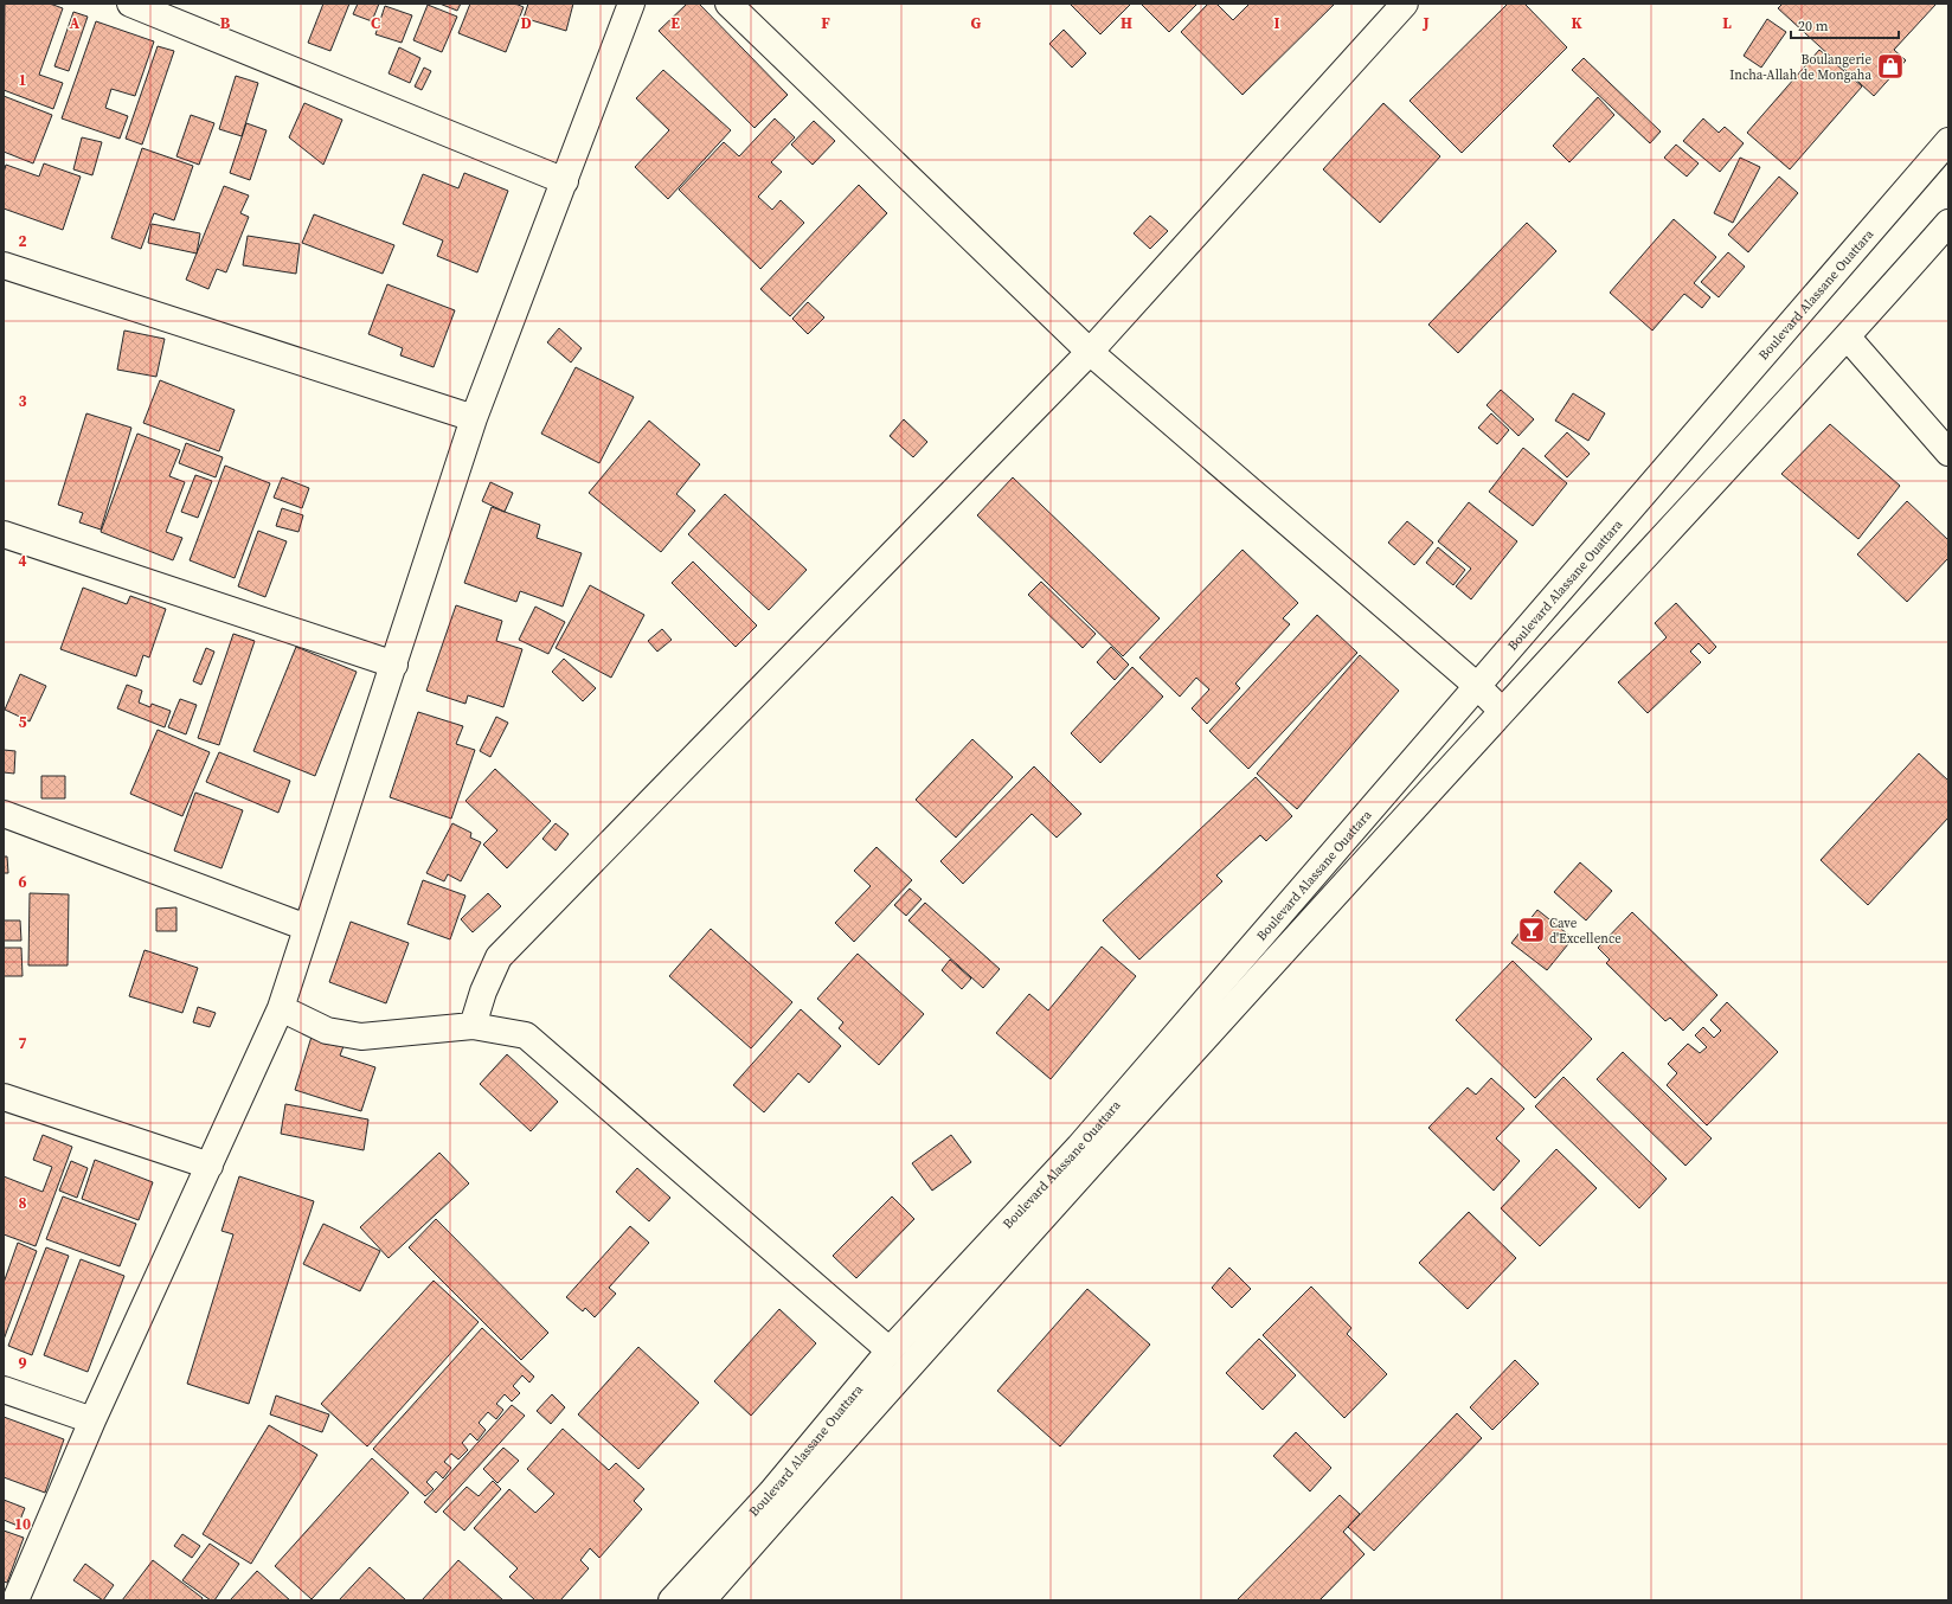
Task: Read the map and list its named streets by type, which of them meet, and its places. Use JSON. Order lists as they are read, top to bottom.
{
  "streets": {
    "street": ["Boulevard Alassane Ouattara"]
  },
  "places": {
    "shop": ["Boulangerie Incha-Allah de Mongaha"],
    "bar": ["Cave d'Excellence"]
  },
  "scale_bar": "20 m",
  "grid": {
    "columns": [
      "A",
      "B",
      "C",
      "D",
      "E",
      "F",
      "G",
      "H",
      "I",
      "J",
      "K",
      "L"
    ],
    "rows": [
      "1",
      "2",
      "3",
      "4",
      "5",
      "6",
      "7",
      "8",
      "9",
      "10"
    ]
  }
}
